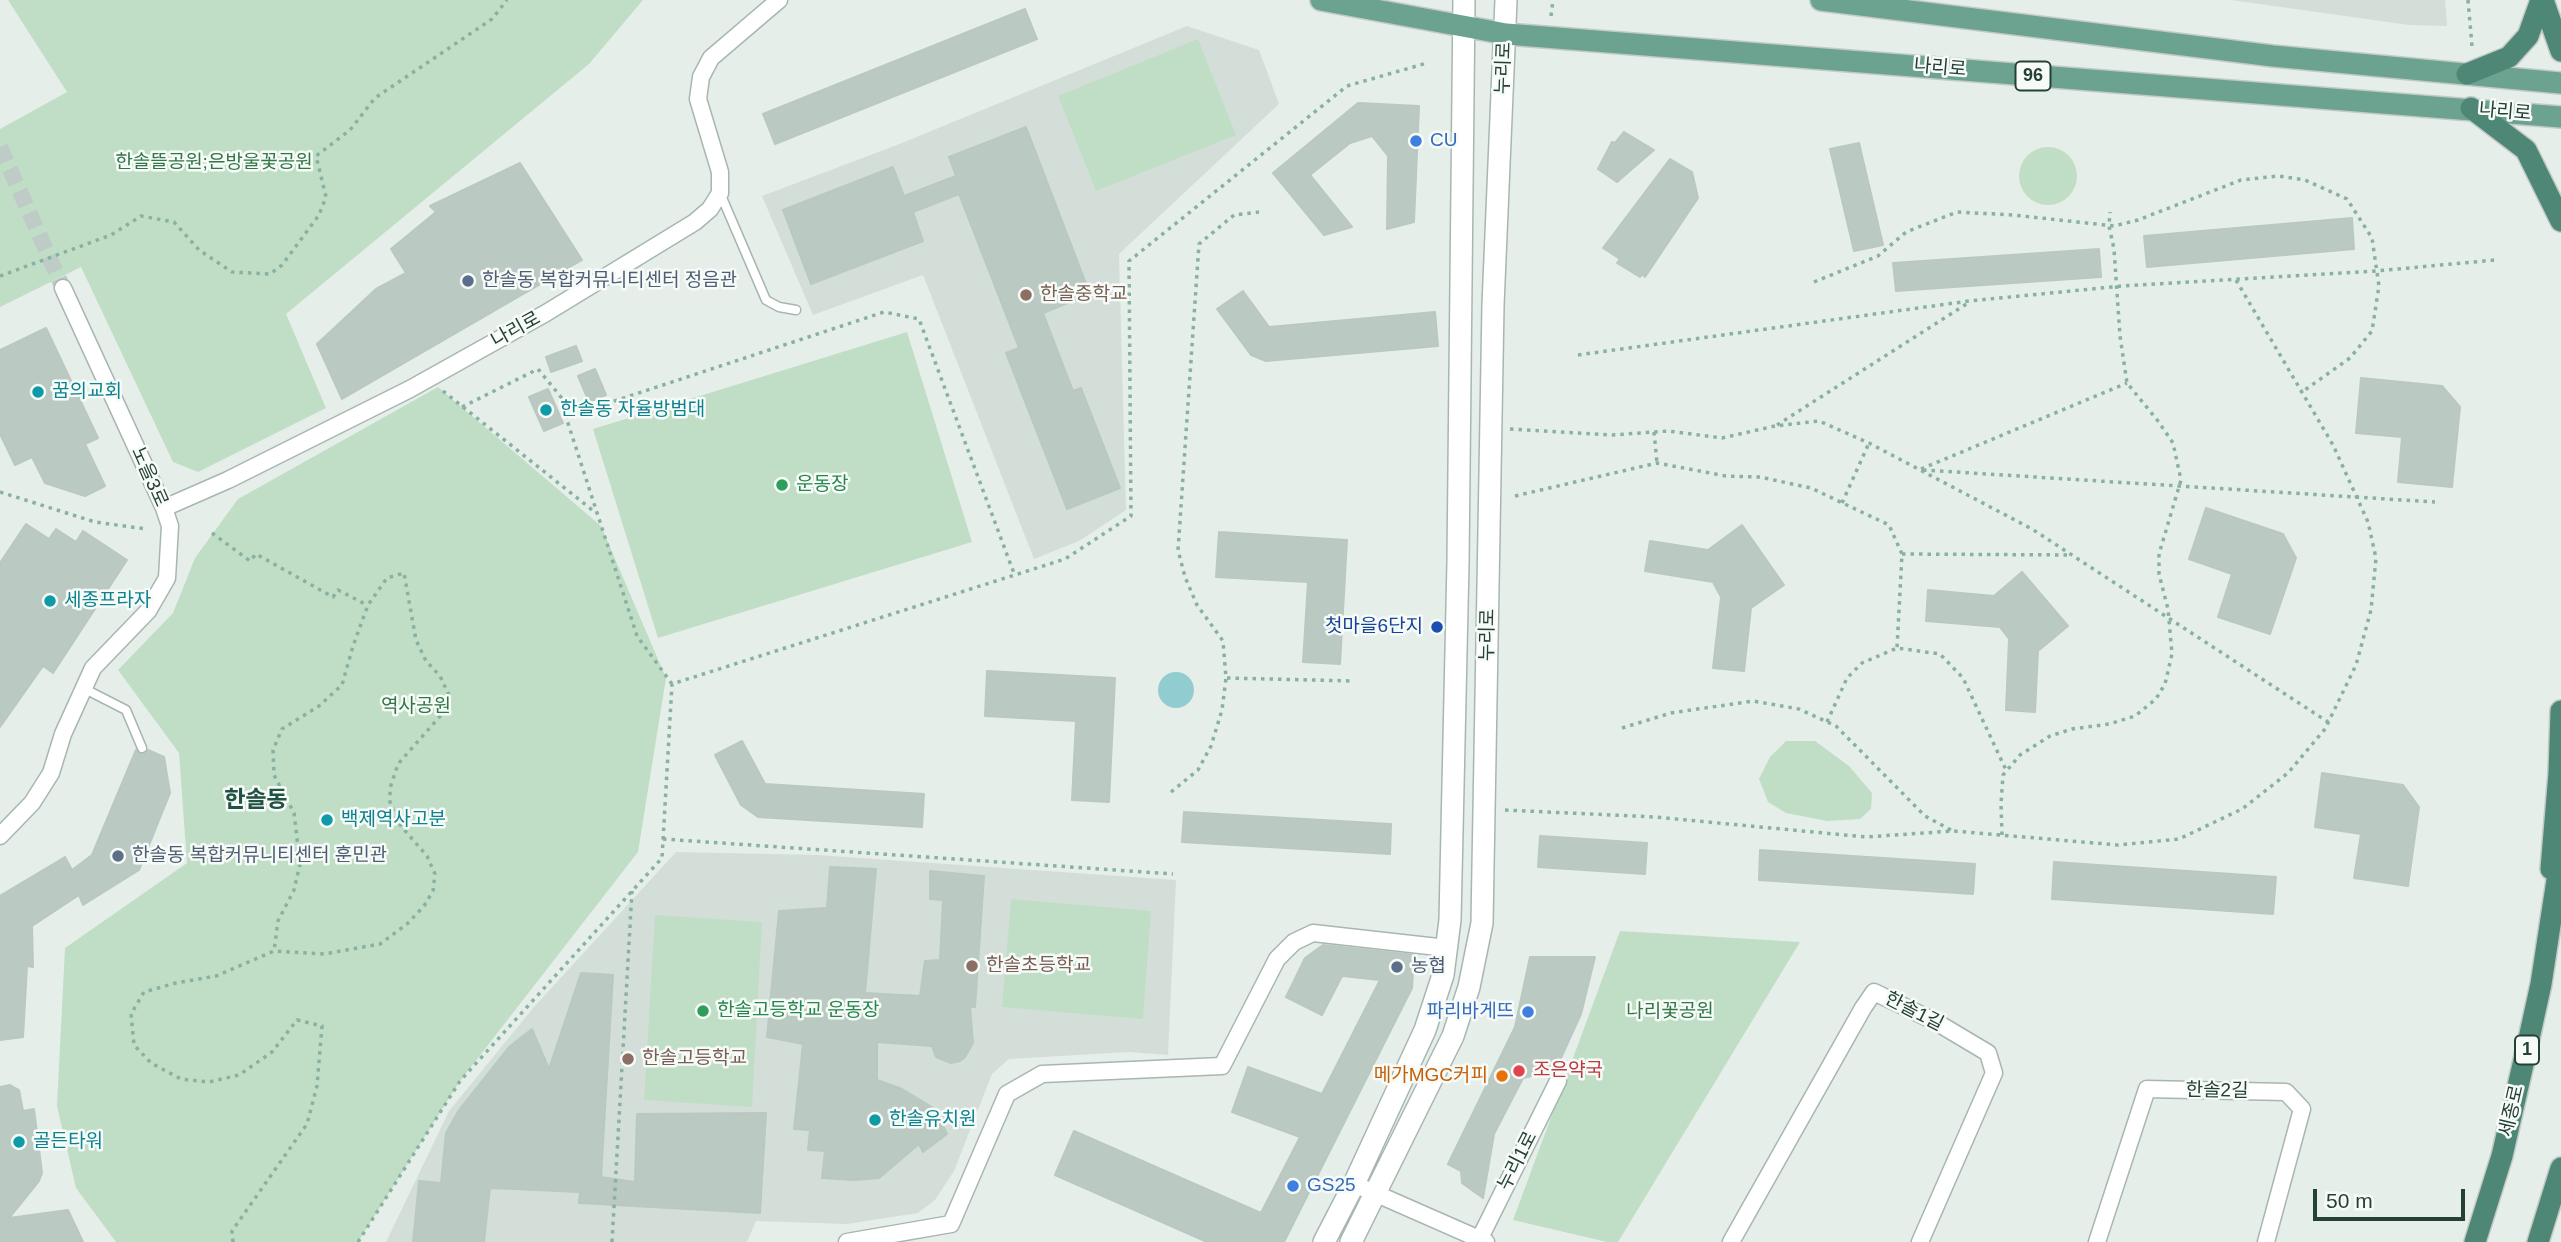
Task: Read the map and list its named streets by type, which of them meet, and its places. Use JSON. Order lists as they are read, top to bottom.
{
  "streets": {
    "highway": ["1", "세종로"],
    "main road": ["나리로", "96"],
    "street": [
      "누리로",
      "노을3로",
      "한솔1길",
      "한솔2길",
      "누리1로"
    ]
  },
  "crossings": [
    ["누리로", "나리로"],
    ["누리로", "누리1로"],
    ["나리로", "노을3로"]
  ],
  "districts": ["한솔동"],
  "parks": ["한솔뜰공원;은방울꽃공원", "역사공원", "나리꽃공원"],
  "places": [
    "CU",
    "한솔동 복합커뮤니티센터 정음관",
    "한솔중학교",
    "꿈의교회",
    "한솔동 자율방범대",
    "운동장",
    "세종프라자",
    "첫마을6단지",
    "백제역사고분",
    "한솔동 복합커뮤니티센터 훈민관",
    "한솔초등학교",
    "농협",
    "한솔고등학교 운동장",
    "파리바게뜨",
    "한솔고등학교",
    "조은약국",
    "메가MGC커피",
    "한솔유치원",
    "골든타워",
    "GS25"
  ],
  "scale_bar": "50 m"
}
